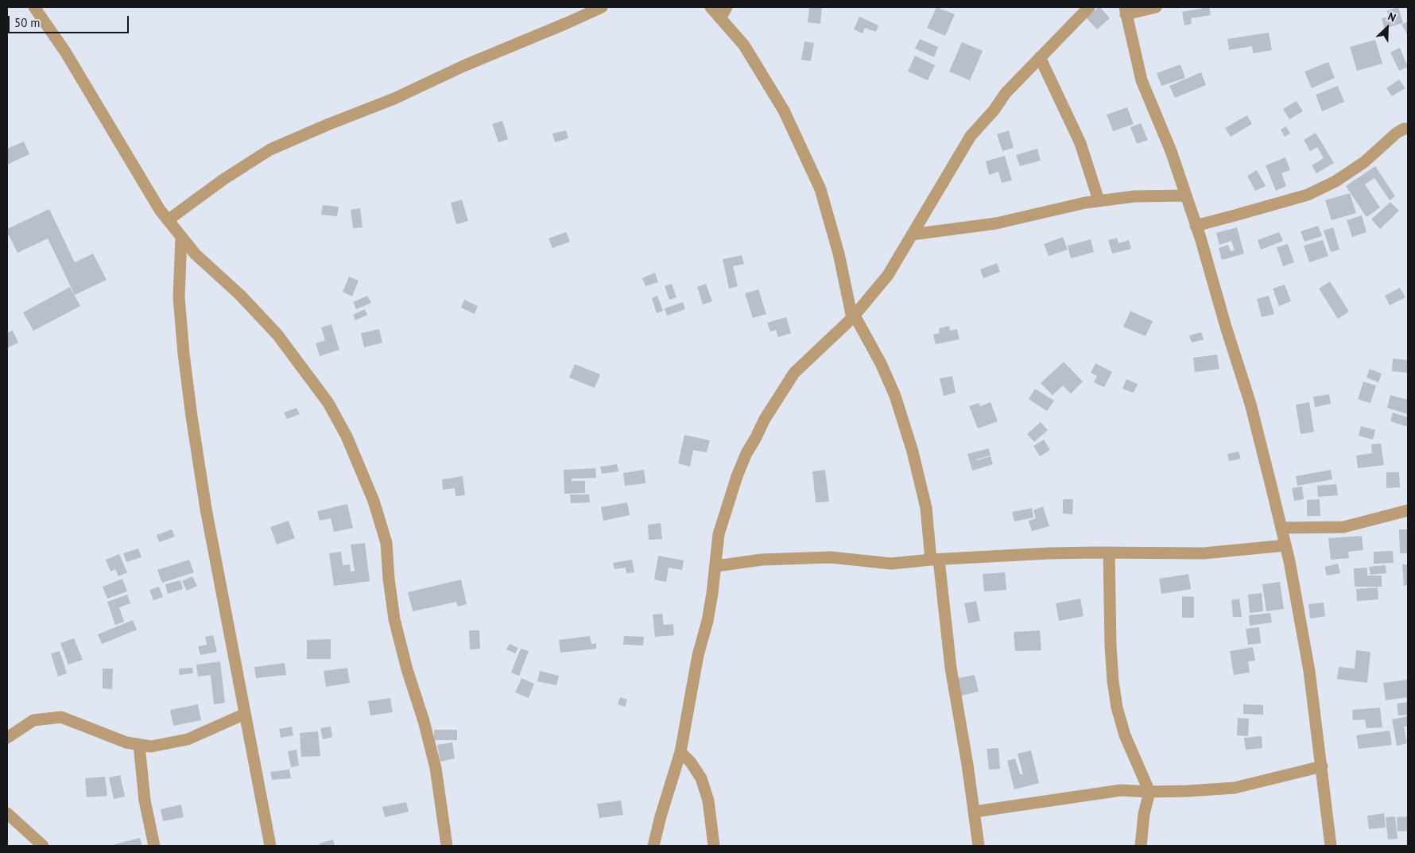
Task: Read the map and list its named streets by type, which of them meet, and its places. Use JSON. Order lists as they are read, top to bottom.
{
  "scale_bar": "50 m",
  "north": "top right"
}
